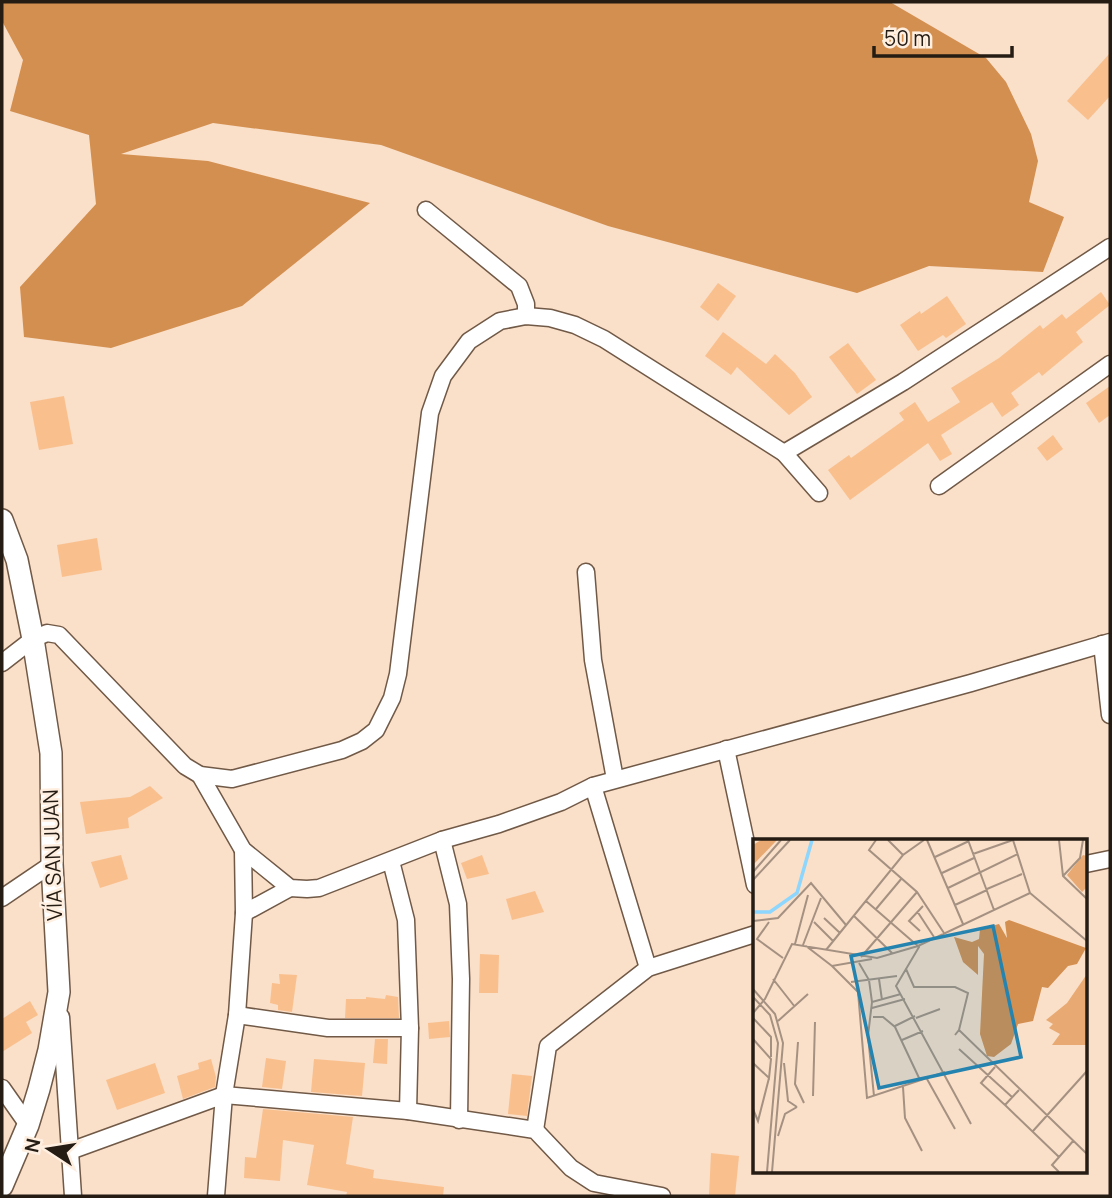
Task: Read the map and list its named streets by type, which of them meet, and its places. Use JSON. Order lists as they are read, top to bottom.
{
  "streets": {
    "street": ["VÍA SAN JUAN"]
  },
  "scale_bar": "50 m",
  "north": "left"
}
